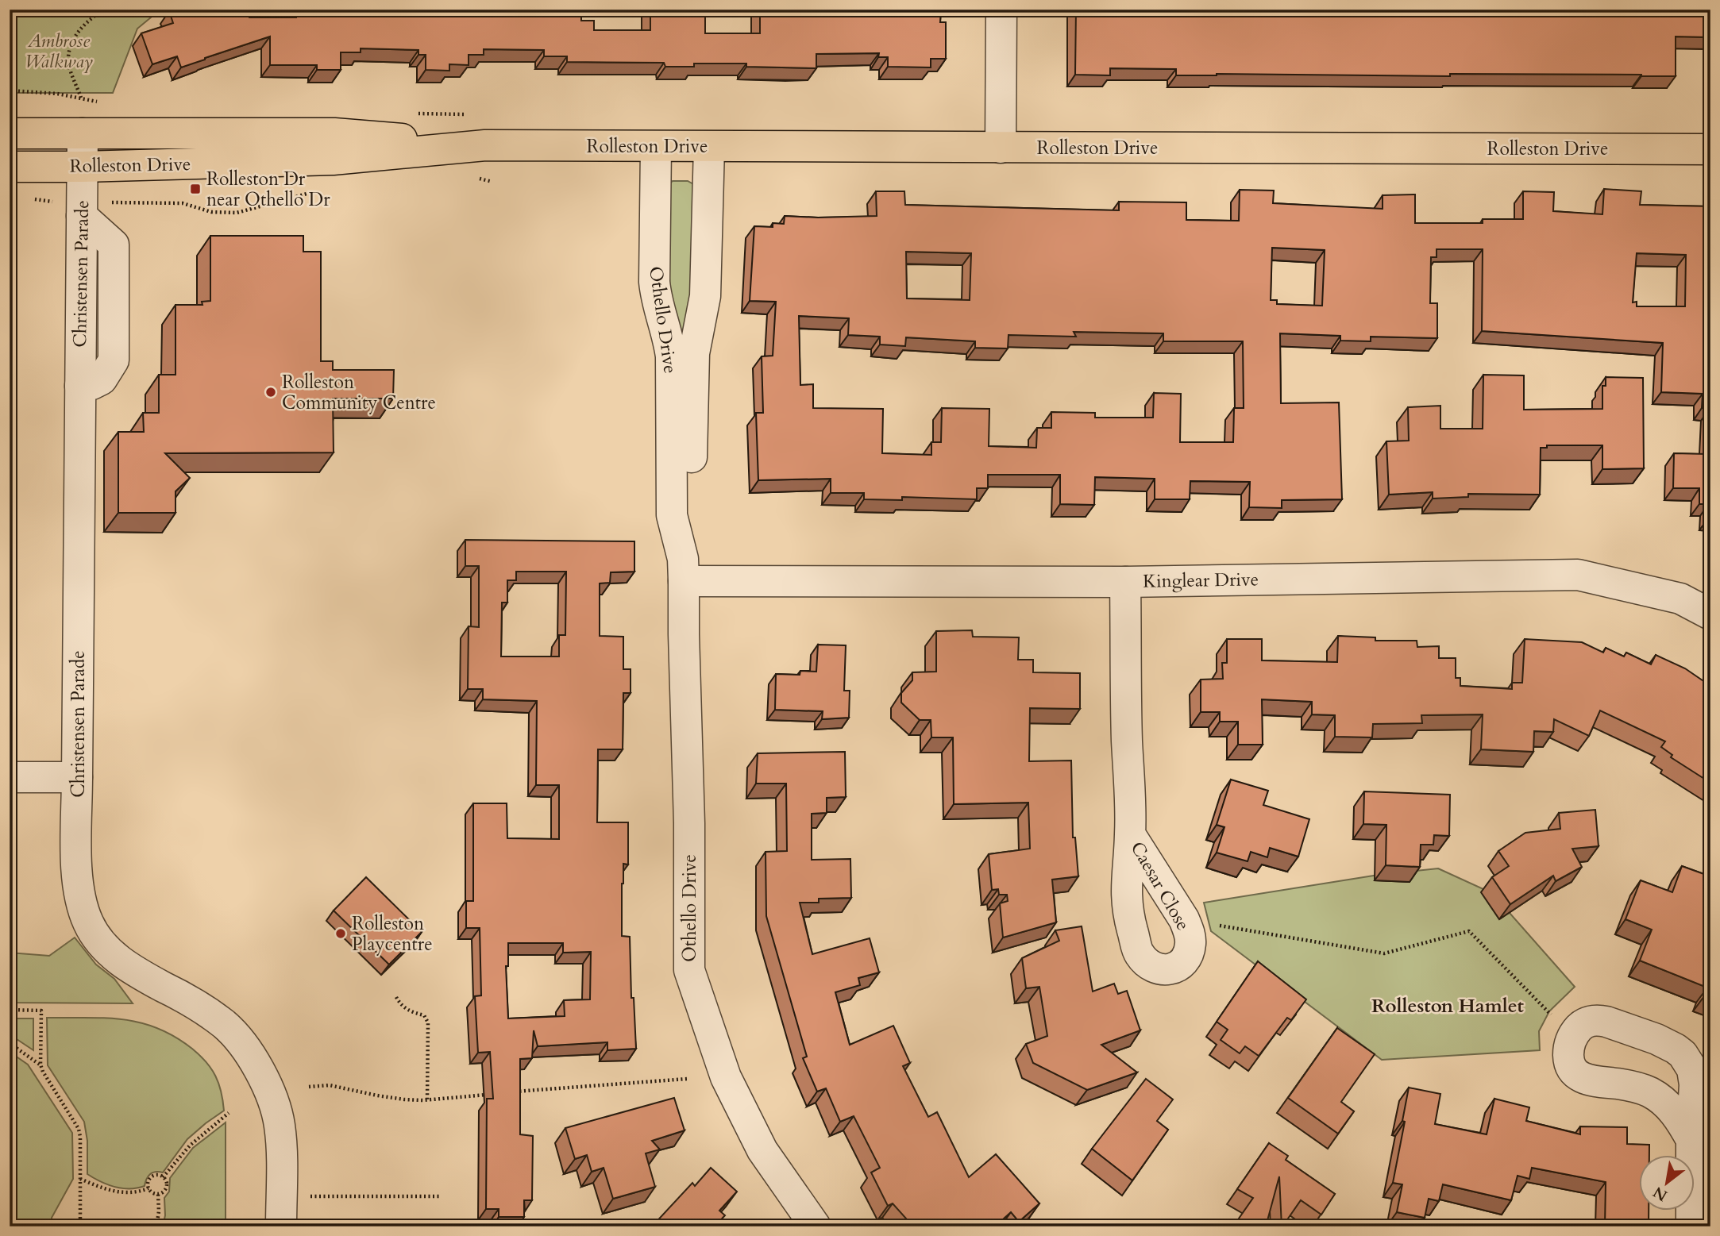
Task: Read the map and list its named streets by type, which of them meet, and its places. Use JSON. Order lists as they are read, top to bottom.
{
  "streets": {
    "main road": ["Rolleston Drive"],
    "street": [
      "Christensen Parade",
      "Othello Drive",
      "Kinglear Drive",
      "Caesar Close"
    ]
  },
  "crossings": [
    ["Rolleston Drive", "Christensen Parade"],
    ["Rolleston Drive", "Othello Drive"],
    ["Othello Drive", "Kinglear Drive"],
    ["Kinglear Drive", "Caesar Close"]
  ],
  "districts": ["Rolleston Hamlet"],
  "parks": ["Ambrose Walkway"],
  "places": {
    "transit": ["Rolleston Dr near Othello Dr"],
    "other": ["Rolleston Community Centre", "Rolleston Playcentre"]
  },
  "north": "bottom left"
}
